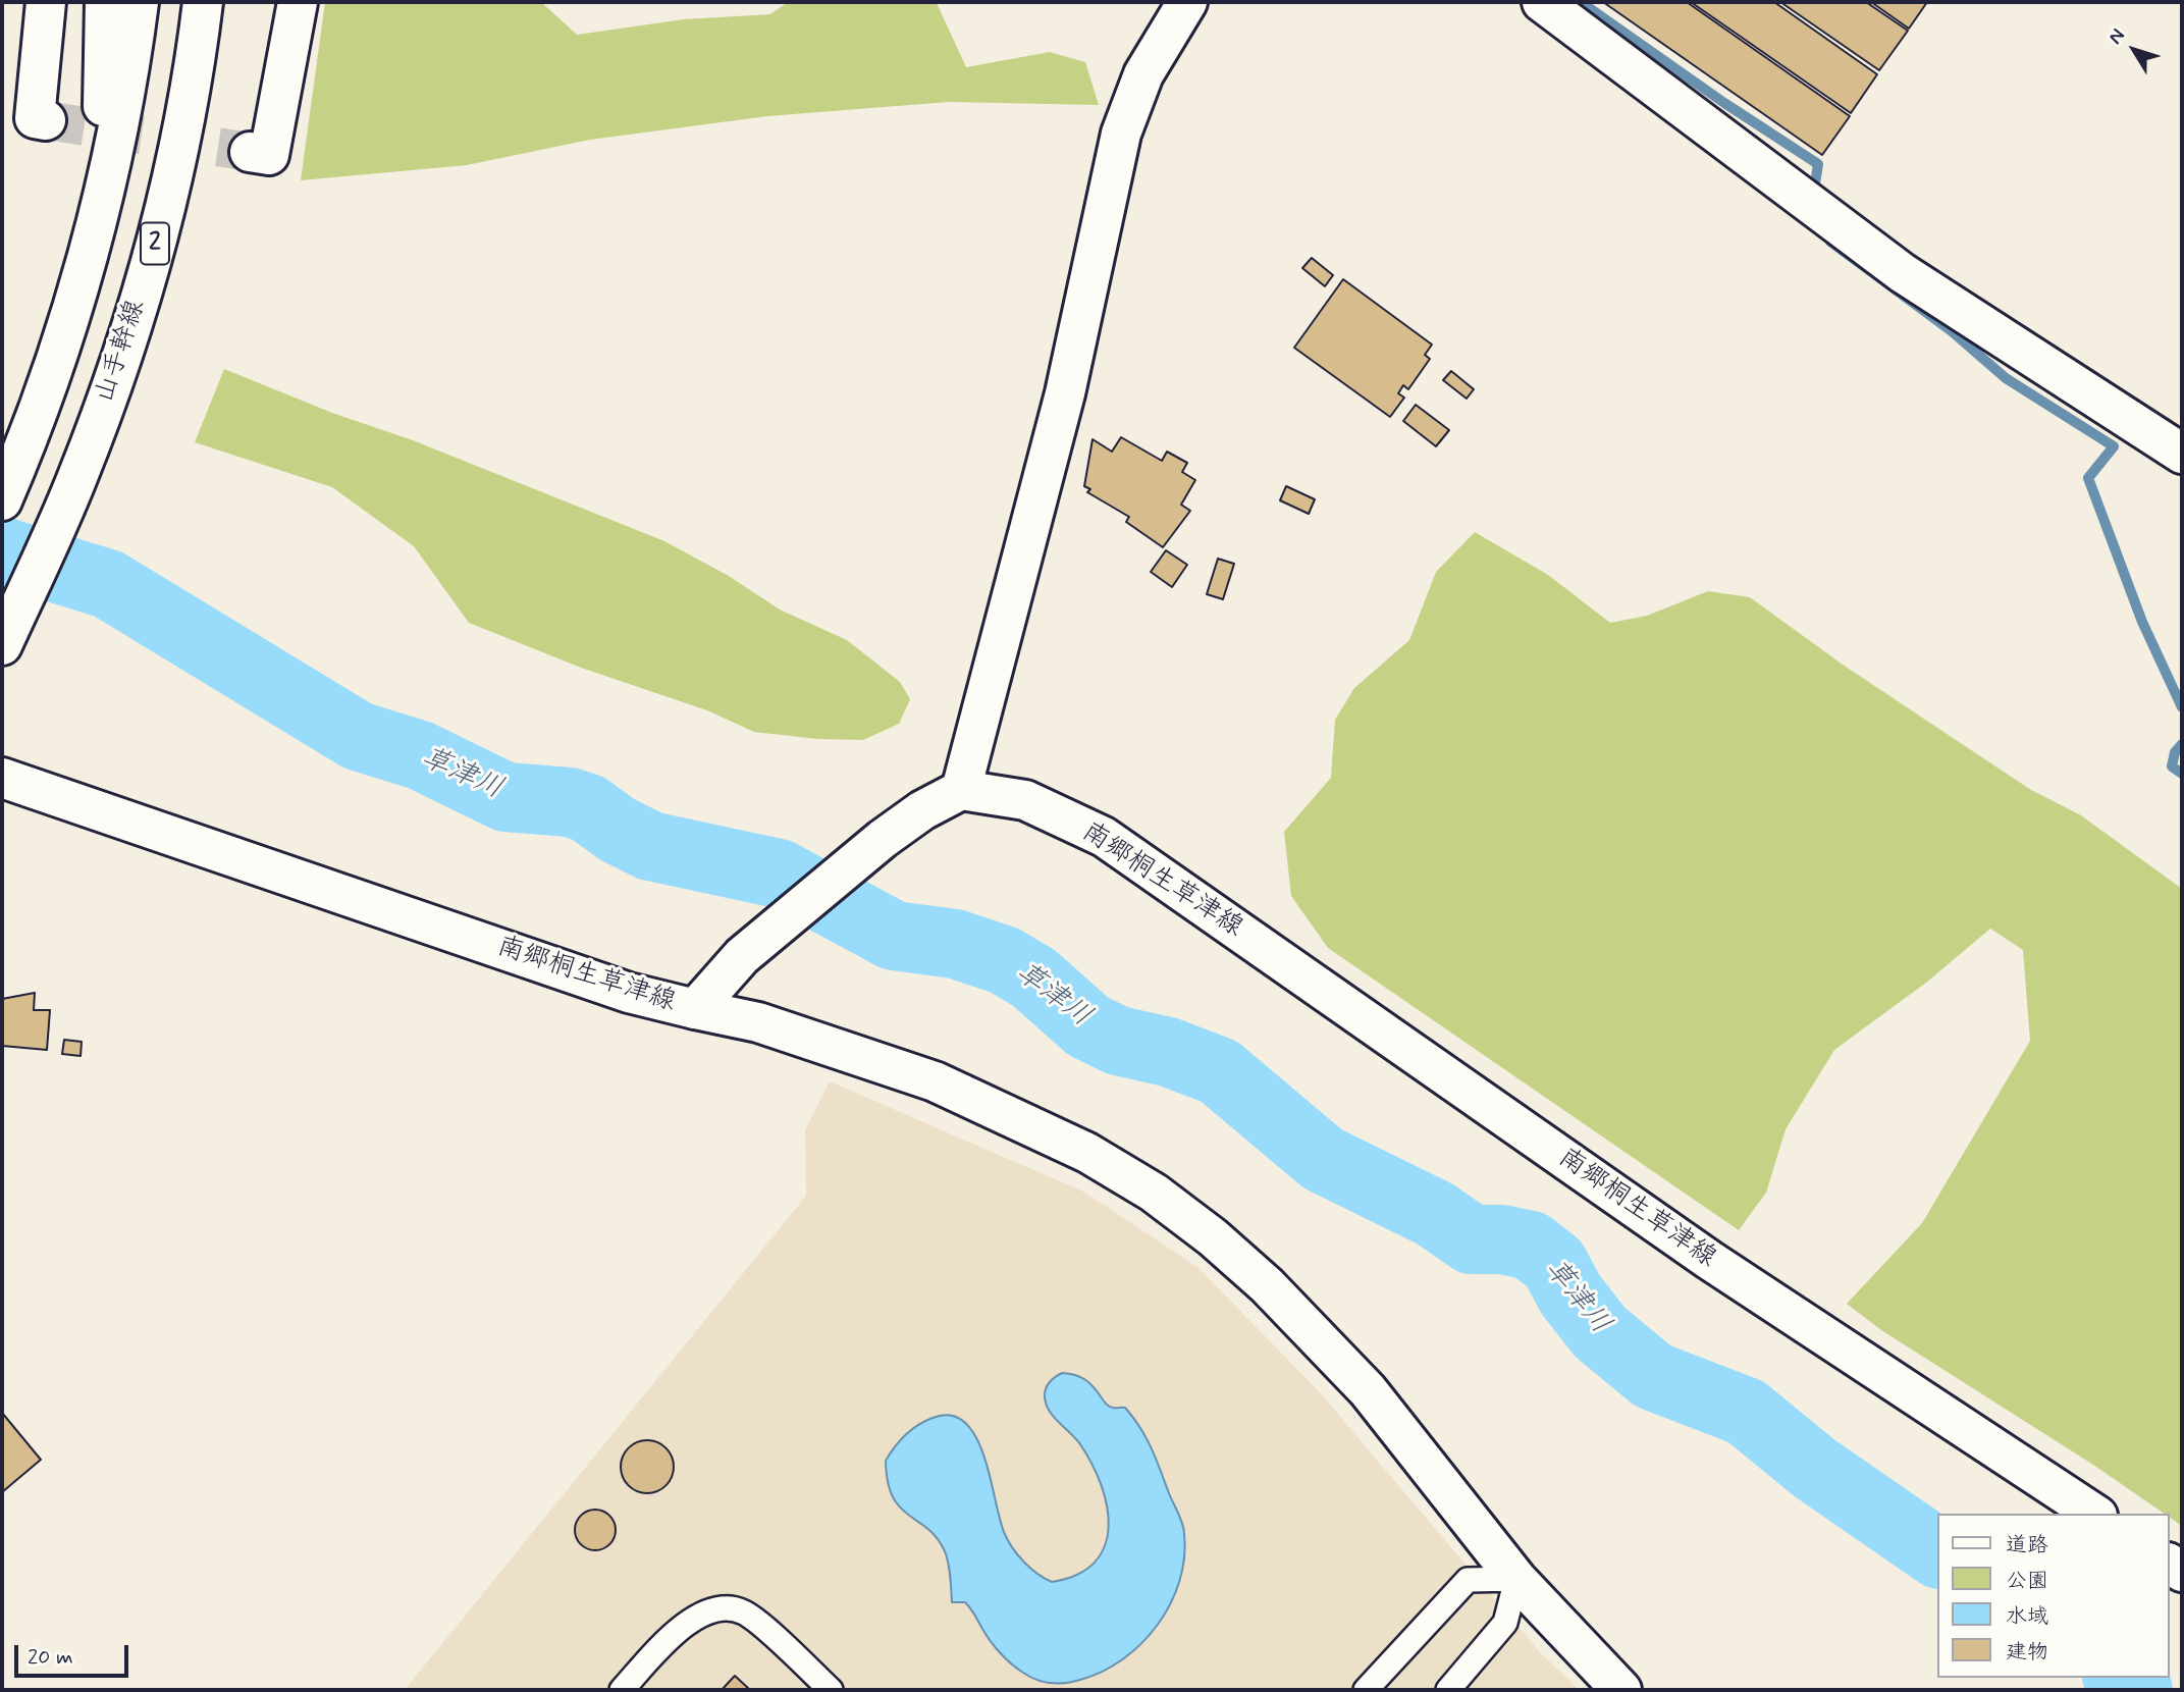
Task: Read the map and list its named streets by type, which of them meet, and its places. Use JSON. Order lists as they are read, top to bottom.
{
  "streets": {
    "main road": ["2", "山手幹線", "南郷桐生草津線"]
  },
  "water": ["草津川"],
  "legend": [
    "道路",
    "公園",
    "水域",
    "建物"
  ],
  "scale_bar": "20 m",
  "north": "top left"
}
